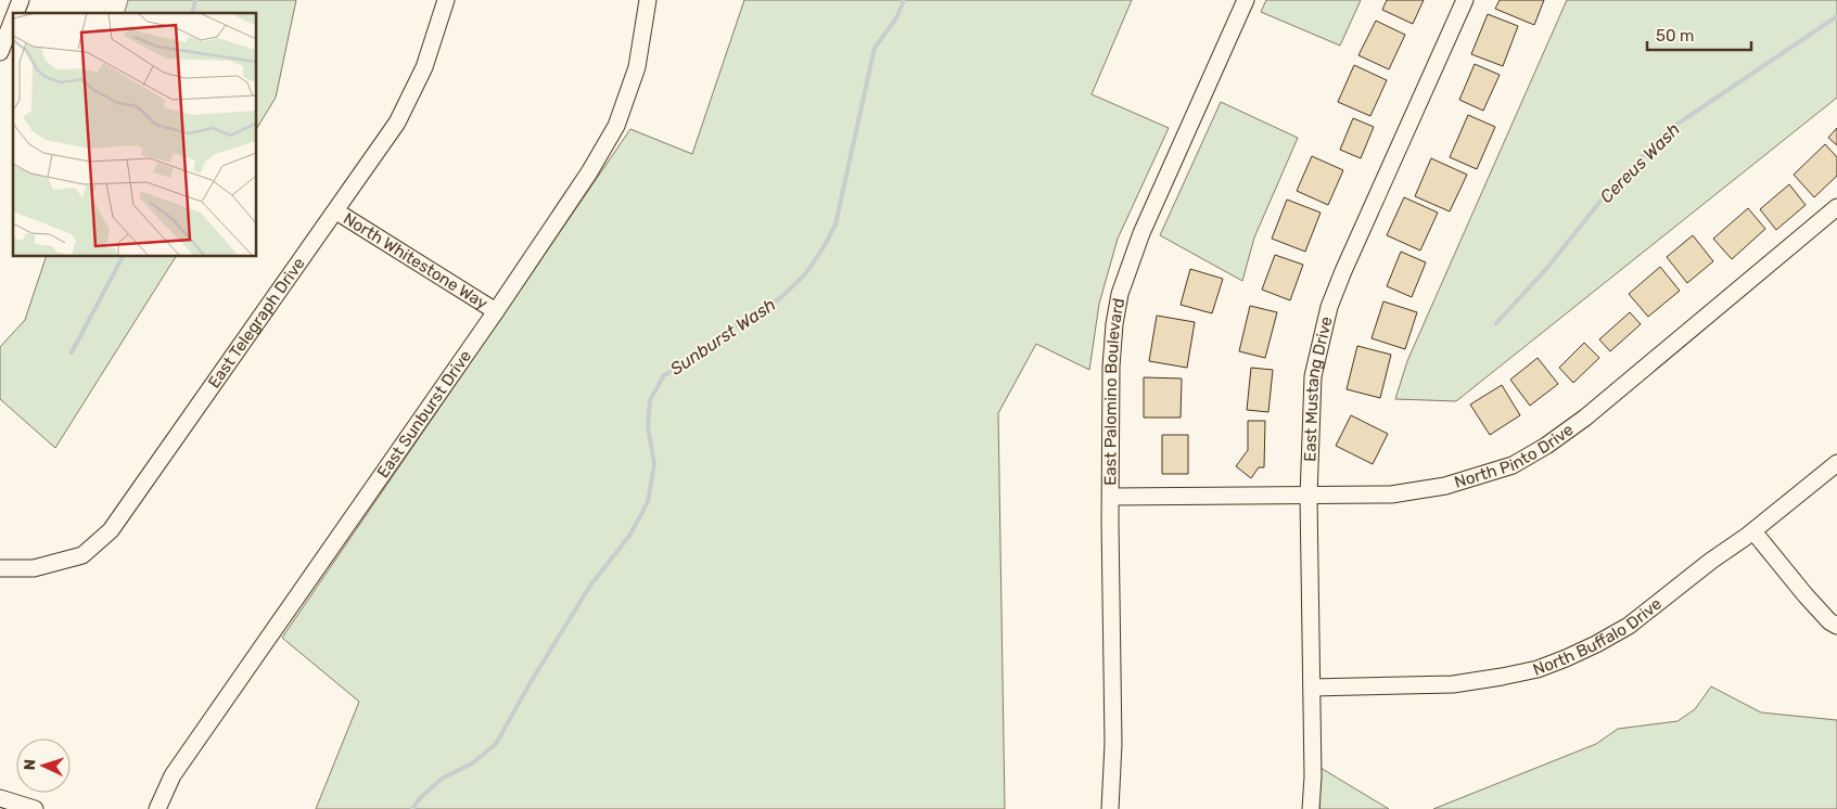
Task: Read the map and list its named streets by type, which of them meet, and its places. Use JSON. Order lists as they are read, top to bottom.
{
  "streets": {
    "street": [
      "North Whitestone Way",
      "East Telegraph Drive",
      "East Mustang Drive",
      "East Palomino Boulevard",
      "East Sunburst Drive",
      "North Pinto Drive",
      "North Buffalo Drive"
    ]
  },
  "crossings": [
    ["North Whitestone Way", "East Telegraph Drive"],
    ["North Whitestone Way", "East Sunburst Drive"],
    ["East Mustang Drive", "North Pinto Drive"],
    ["East Mustang Drive", "North Buffalo Drive"],
    ["East Palomino Boulevard", "North Pinto Drive"]
  ],
  "water": ["Cereus Wash", "Sunburst Wash"],
  "scale_bar": "50 m",
  "north": "left"
}
